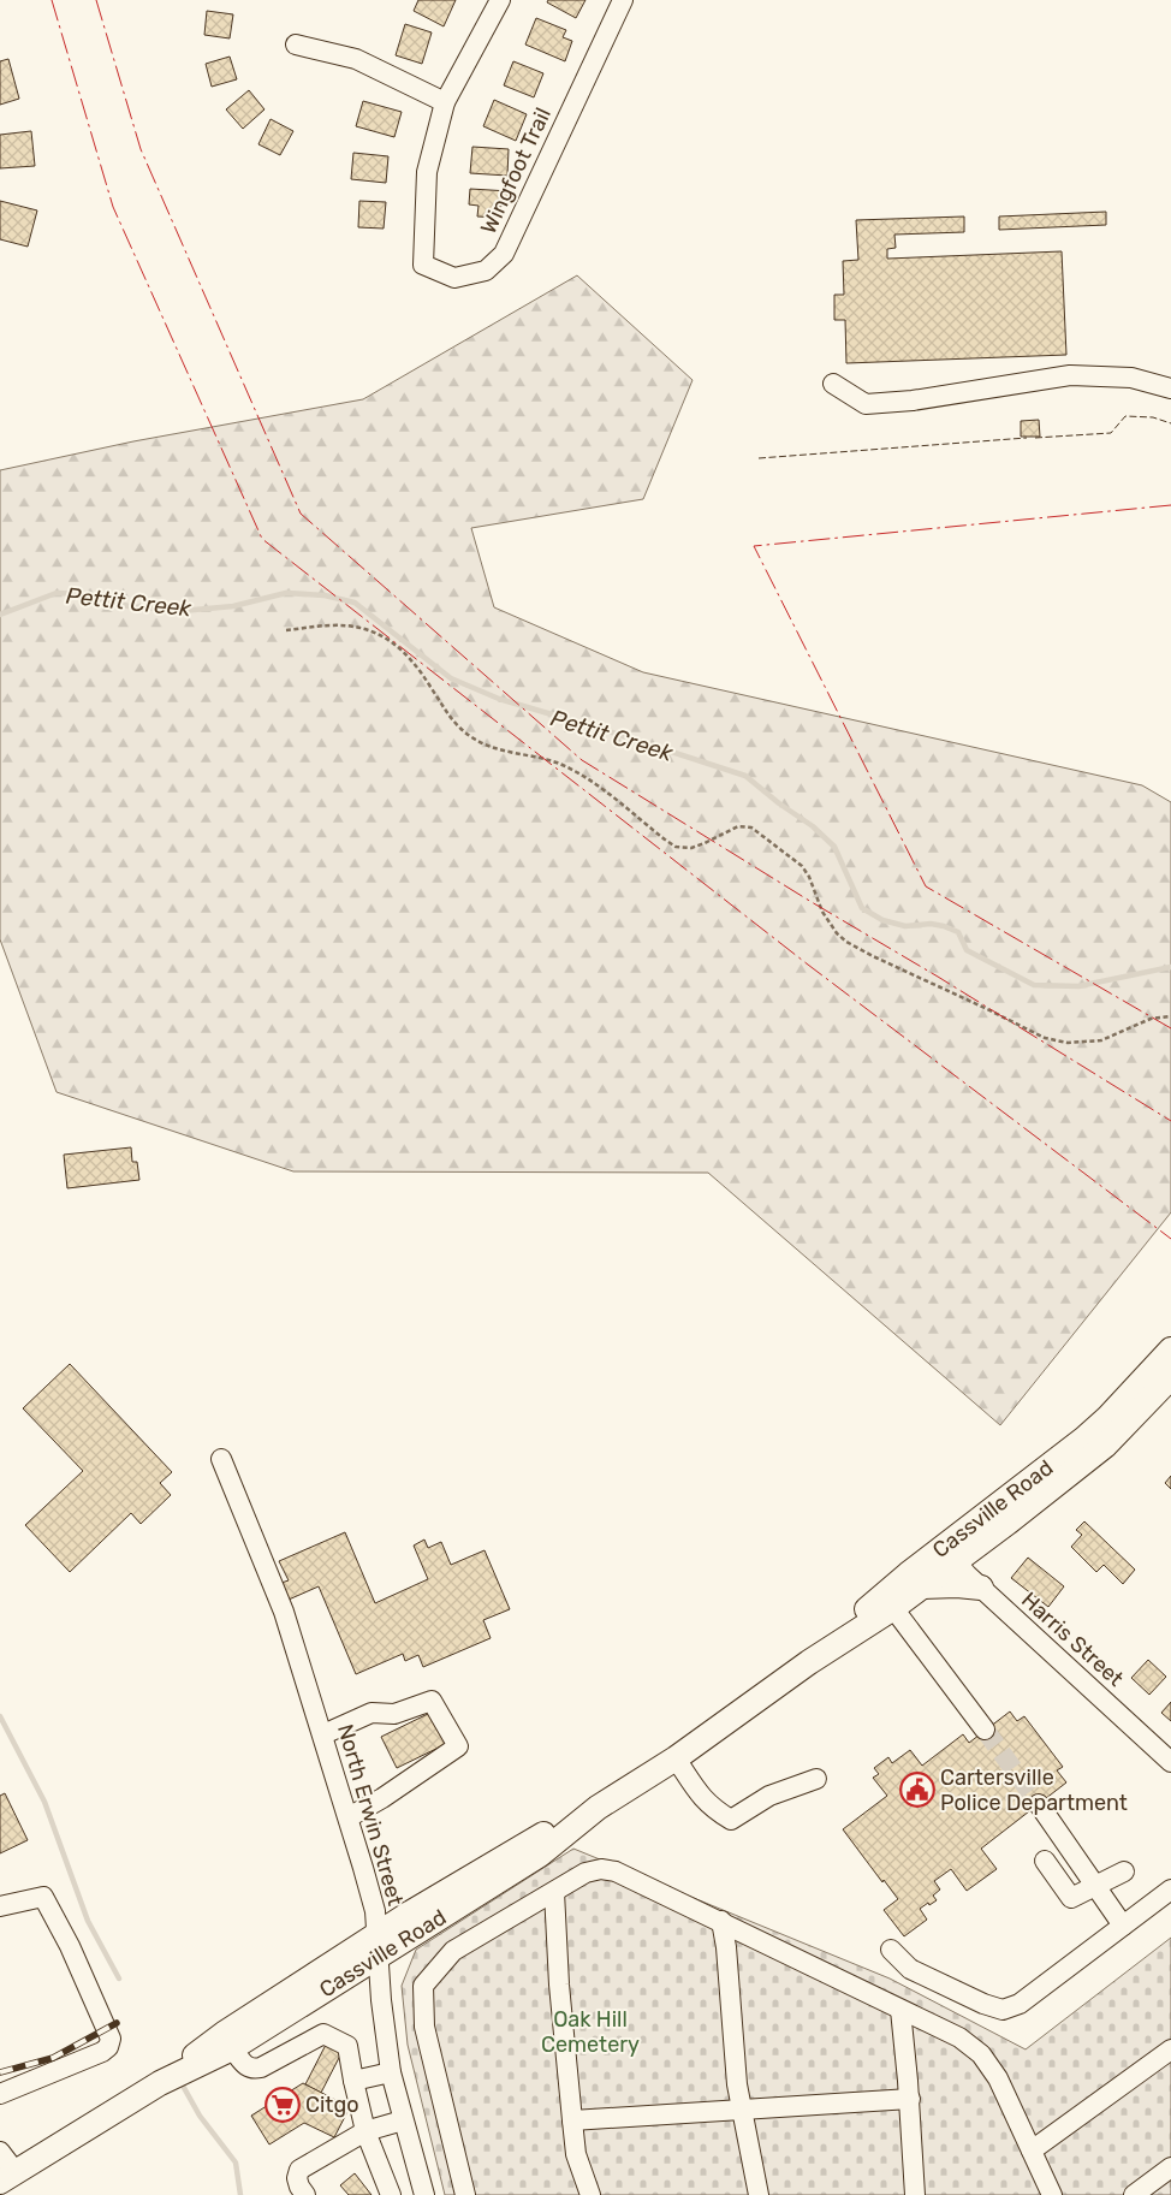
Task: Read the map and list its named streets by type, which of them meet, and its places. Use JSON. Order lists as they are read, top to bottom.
{
  "streets": {
    "main road": ["Cassville Road"],
    "street": ["Wingfoot Trail", "Harris Street", "North Erwin Street"]
  },
  "crossings": [
    ["Cassville Road", "Harris Street"],
    ["Cassville Road", "North Erwin Street"]
  ],
  "water": ["Pettit Creek"],
  "parks": ["Oak Hill Cemetery"],
  "places": {
    "public building": ["Cartersville Police Department"],
    "supermarket": ["Citgo"]
  }
}
